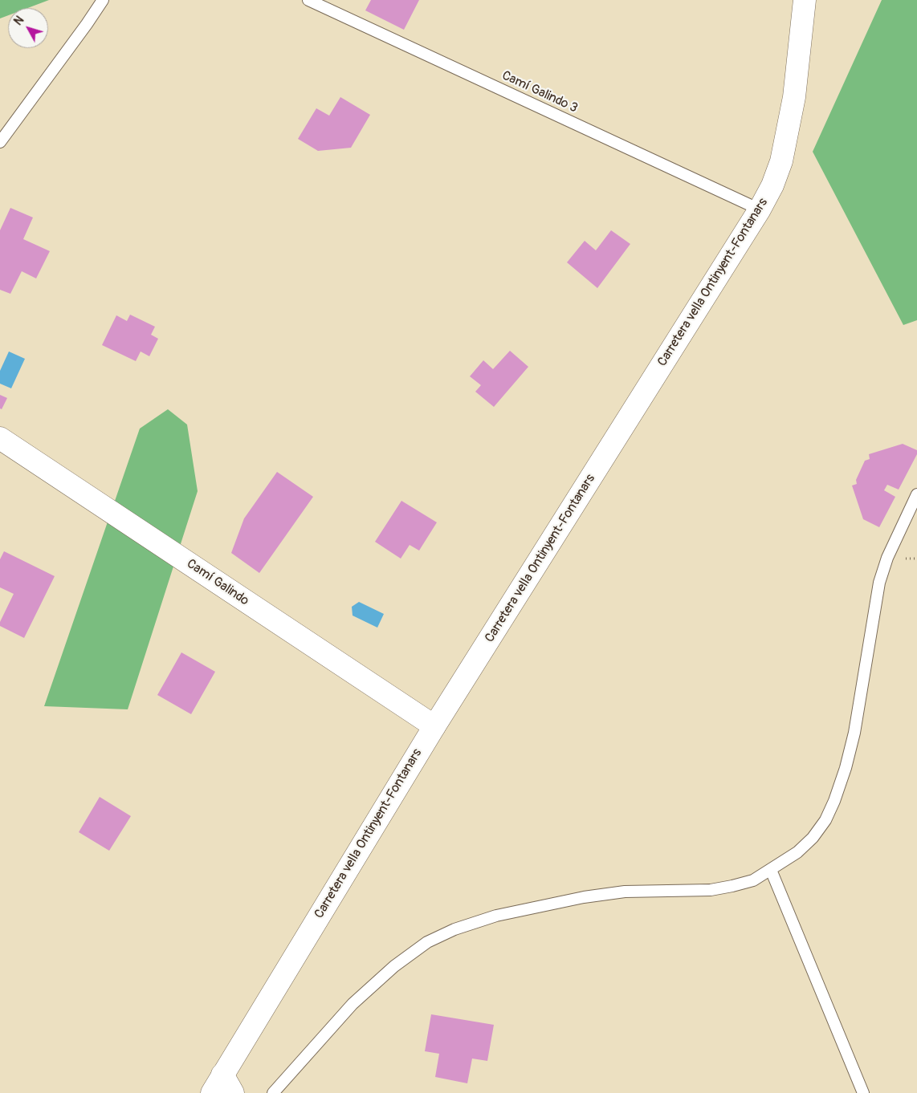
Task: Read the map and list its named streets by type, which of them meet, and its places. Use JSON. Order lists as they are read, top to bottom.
{
  "streets": {
    "street": ["Carretera vella Ontinyent-Fontanars", "Camí Galindo"],
    "lane": ["Camí Galindo 3"]
  },
  "crossings": [
    ["Camí Galindo 3", "Carretera vella Ontinyent-Fontanars"],
    ["Carretera vella Ontinyent-Fontanars", "Camí Galindo"]
  ],
  "north": "top left"
}
